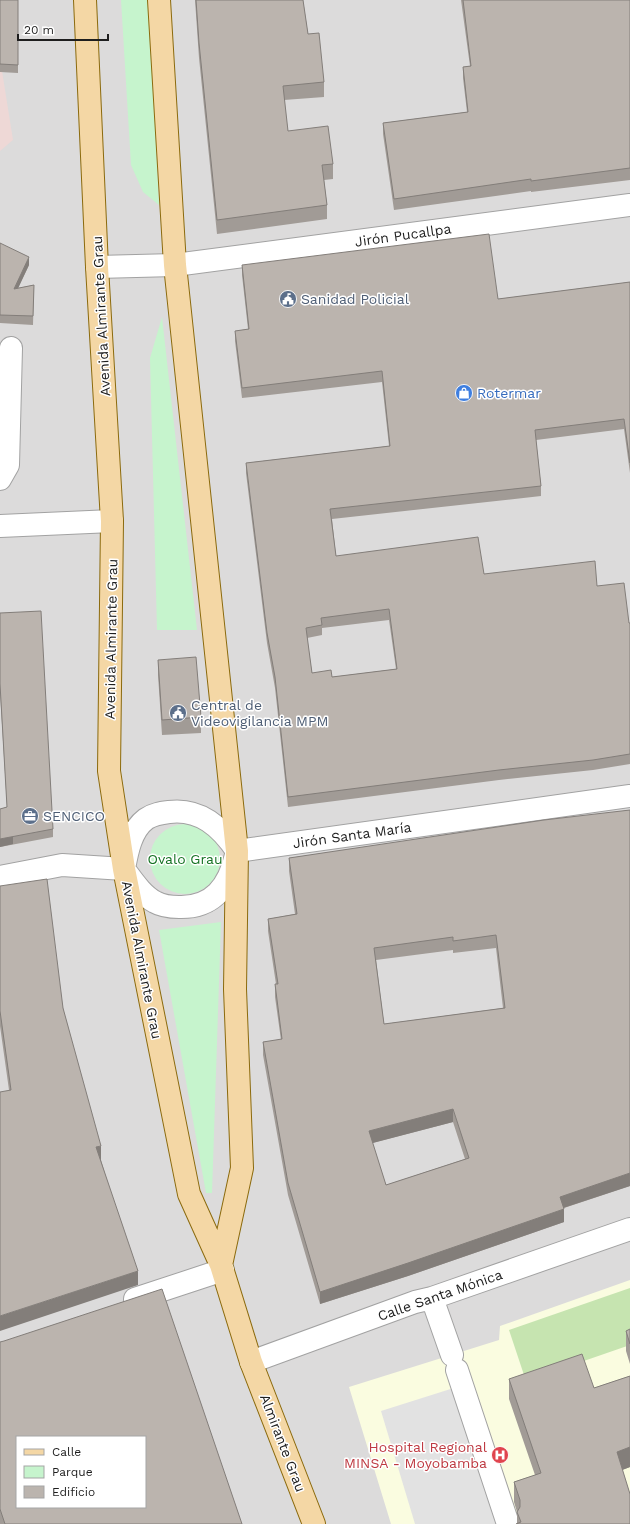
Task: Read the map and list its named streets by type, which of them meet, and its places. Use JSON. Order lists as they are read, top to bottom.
{
  "streets": {
    "main road": ["Avenida Almirante Grau", "Almirante Grau"],
    "street": ["Jirón Pucallpa", "Jirón Santa María", "Calle Santa Mónica"]
  },
  "crossings": [
    ["Jirón Pucallpa", "Avenida Almirante Grau"],
    ["Avenida Almirante Grau", "Jirón Santa María"],
    ["Avenida Almirante Grau", "Calle Santa Mónica"],
    ["Avenida Almirante Grau", "Almirante Grau"],
    ["Calle Santa Mónica", "Almirante Grau"]
  ],
  "parks": ["Ovalo Grau"],
  "places": {
    "public building": ["Sanidad Policial", "Central de Videovigilancia MPM"],
    "shop": ["Rotermar"],
    "office": ["SENCICO"],
    "hospital": ["Hospital Regional MINSA - Moyobamba"]
  },
  "legend": ["Calle", "Parque", "Edificio"],
  "scale_bar": "20 m"
}
